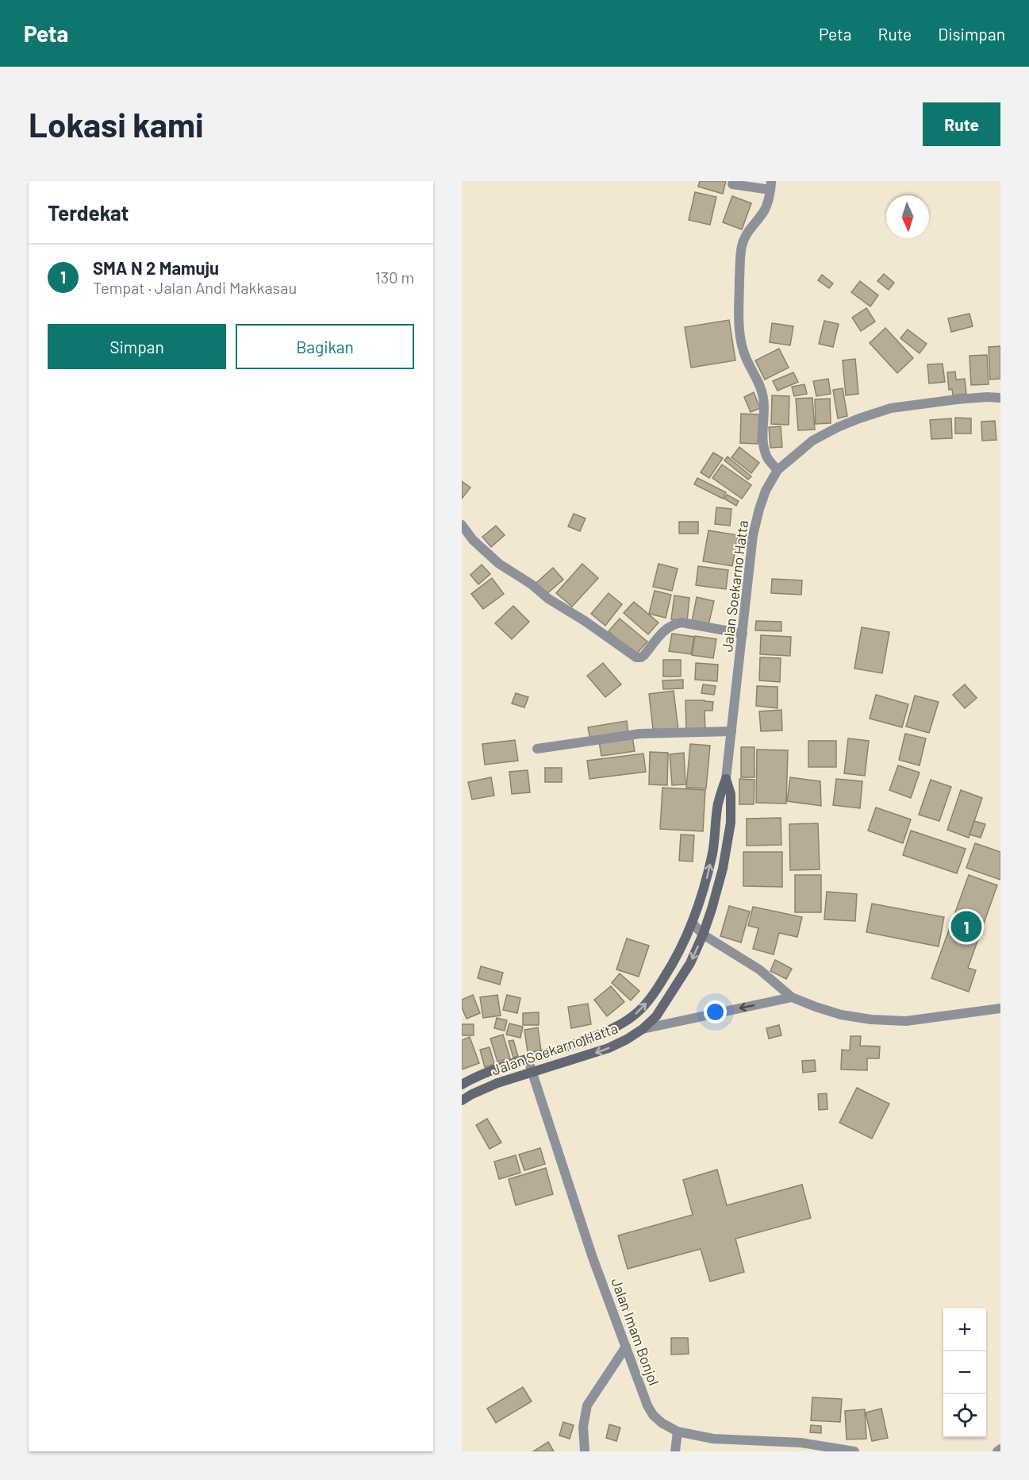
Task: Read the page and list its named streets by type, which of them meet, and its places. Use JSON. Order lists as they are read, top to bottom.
{
  "streets": {
    "main road": ["Jalan Soekarno Hatta"],
    "street": ["Jalan Imam Bonjol"]
  },
  "crossings": [
    ["Jalan Soekarno Hatta", "Jalan Imam Bonjol"]
  ],
  "north": "bottom",
  "page": {
    "header": "Peta",
    "nav": ["Peta", "Rute", "Disimpan"],
    "buttons": [
      "Rute",
      ["Simpan", "Bagikan"]
    ],
    "title": "Lokasi kami",
    "heading": "Terdekat",
    "list": [
      {
        "mark": "1",
        "name": "SMA N 2 Mamuju",
        "note": "Tempat · Jalan Andi Makkasau",
        "value": "130 m"
      }
    ],
    "pins": "1",
    "map_buttons": ["+", "−"]
  }
}
